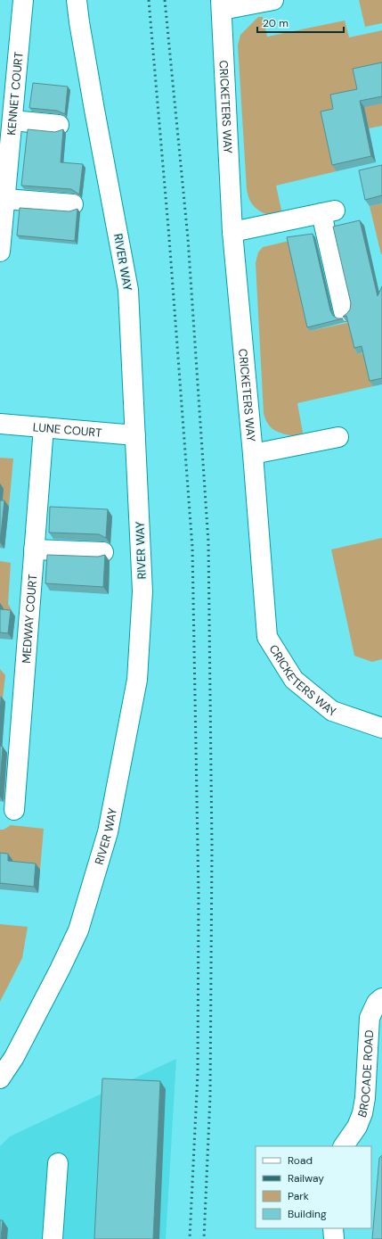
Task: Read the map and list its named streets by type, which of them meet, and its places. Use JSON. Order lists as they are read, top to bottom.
{
  "streets": {
    "street": [
      "KENNET COURT",
      "CRICKETERS WAY",
      "RIVER WAY",
      "LUNE COURT",
      "MEDWAY COURT",
      "BROCADE ROAD"
    ]
  },
  "crossings": [
    ["RIVER WAY", "LUNE COURT"],
    ["LUNE COURT", "MEDWAY COURT"]
  ],
  "legend": [
    "Road",
    "Railway",
    "Park",
    "Building"
  ],
  "scale_bar": "20 m"
}
